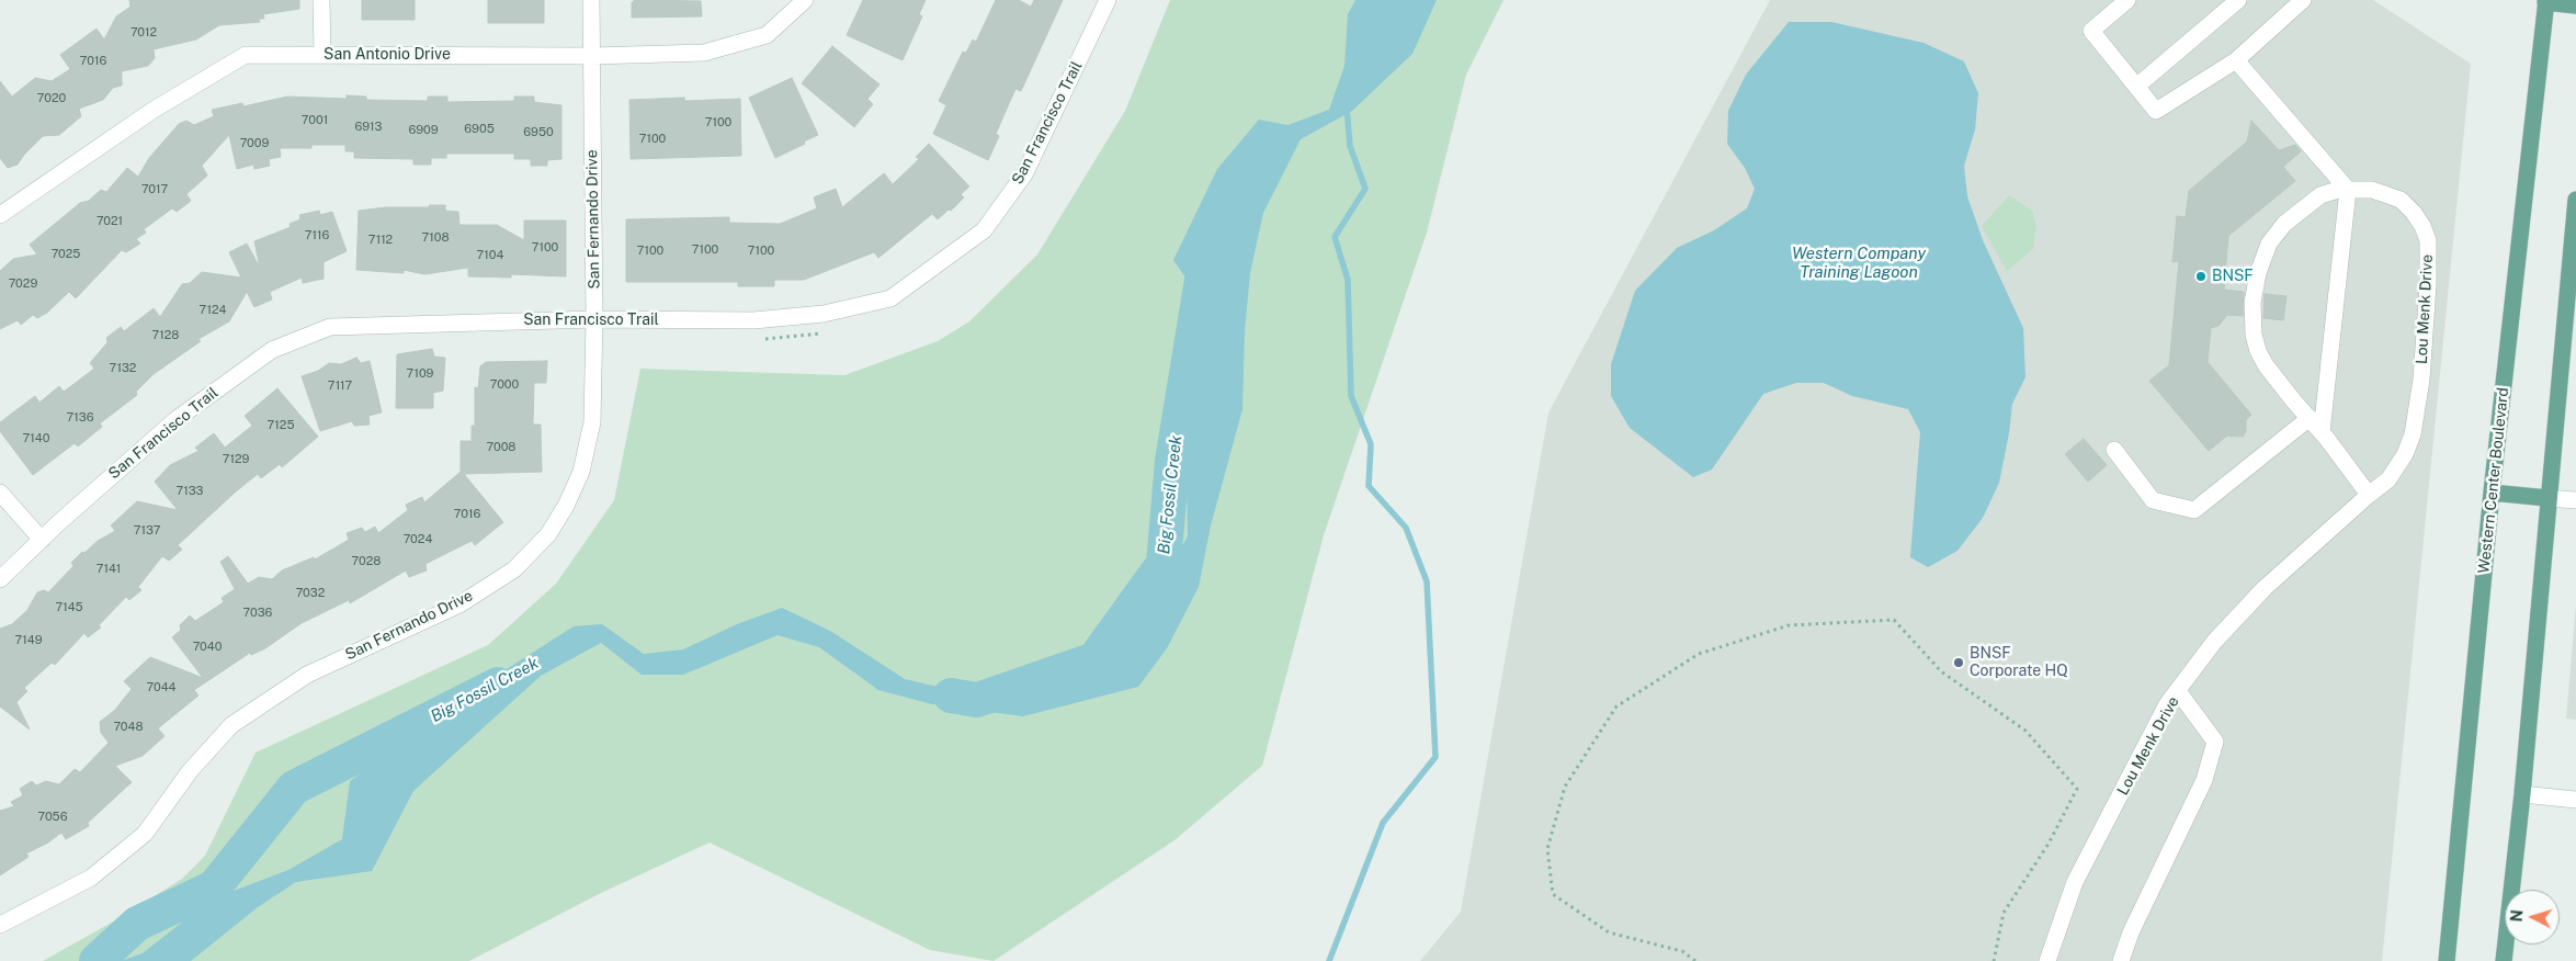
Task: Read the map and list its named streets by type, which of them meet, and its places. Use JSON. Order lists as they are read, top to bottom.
{
  "streets": {
    "main road": ["Western Center Boulevard"],
    "street": [
      "San Antonio Drive",
      "San Francisco Trail",
      "San Fernando Drive",
      "Lou Menk Drive"
    ]
  },
  "crossings": [
    ["San Antonio Drive", "San Fernando Drive"],
    ["San Francisco Trail", "San Fernando Drive"]
  ],
  "water": ["Western Company Training Lagoon", "Big Fossil Creek"],
  "places": ["BNSF", "BNSF Corporate HQ"],
  "house_numbers": [
    "7012",
    "7016",
    "7020",
    "7001",
    "7100",
    "6913",
    "6905",
    "6909",
    "6950",
    "7100",
    "7009",
    "7017",
    "7021",
    "7116",
    "7108",
    "7112",
    "7100",
    "7100",
    "7100",
    "7100",
    "7025",
    "7104",
    "7029",
    "7124",
    "7128",
    "7132",
    "7109",
    "7000",
    "7117",
    "7136",
    "7125",
    "7140",
    "7008",
    "7129",
    "7133",
    "7016",
    "7137",
    "7024",
    "7028",
    "7141",
    "7032",
    "7145",
    "7036",
    "7149",
    "7040",
    "7044",
    "7048",
    "7056"
  ],
  "north": "left"
}
